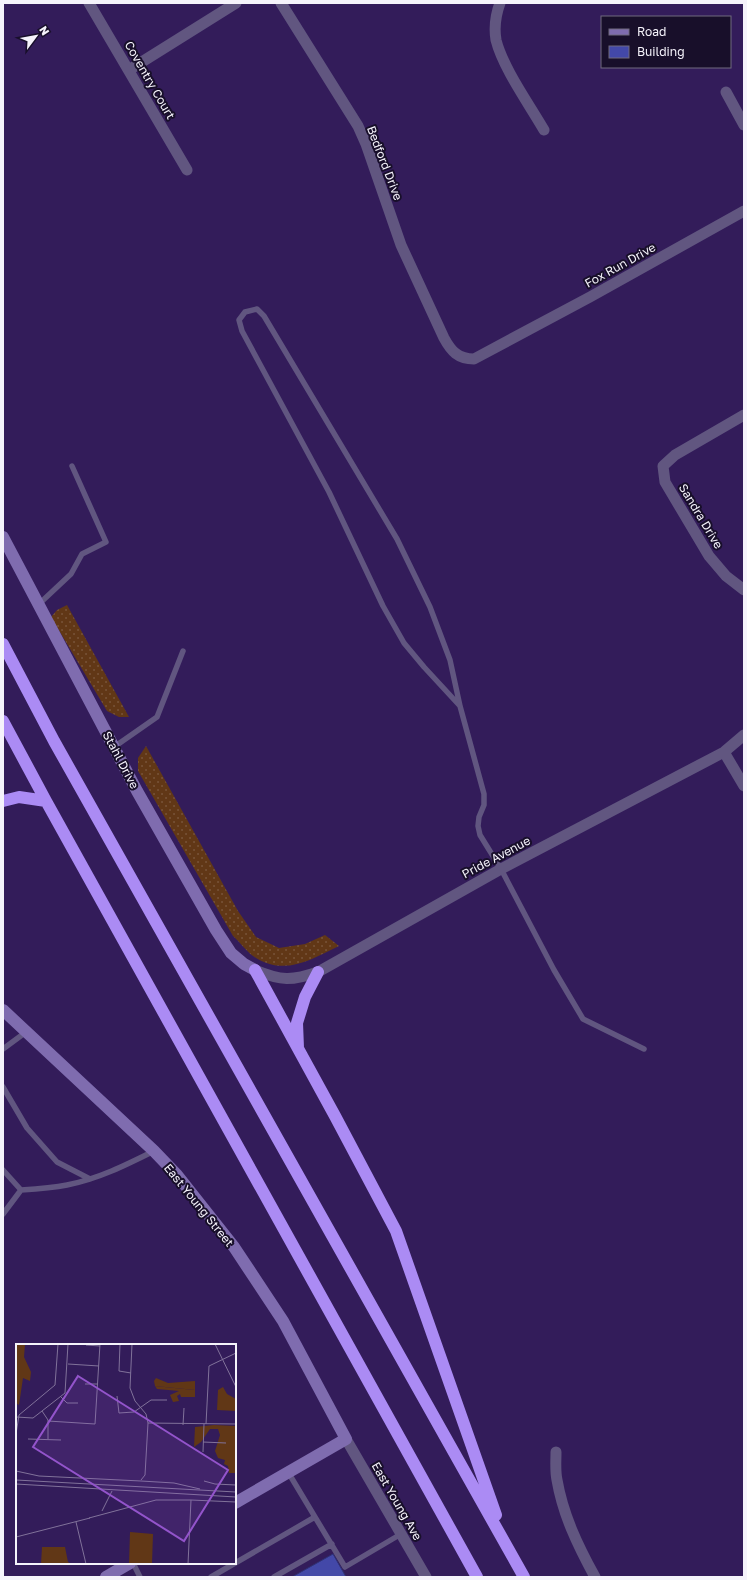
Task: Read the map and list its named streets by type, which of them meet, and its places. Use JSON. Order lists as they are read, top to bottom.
{
  "streets": {
    "main road": ["Stahl Drive", "East Young Street"],
    "street": [
      "Coventry Court",
      "Bedford Drive",
      "Fox Run Drive",
      "Sandra Drive",
      "Pride Avenue",
      "East Young Ave"
    ]
  },
  "crossings": [
    ["Bedford Drive", "Fox Run Drive"],
    ["Stahl Drive", "Pride Avenue"],
    ["East Young Street", "East Young Ave"]
  ],
  "legend": ["Road", "Building"],
  "north": "top right"
}
